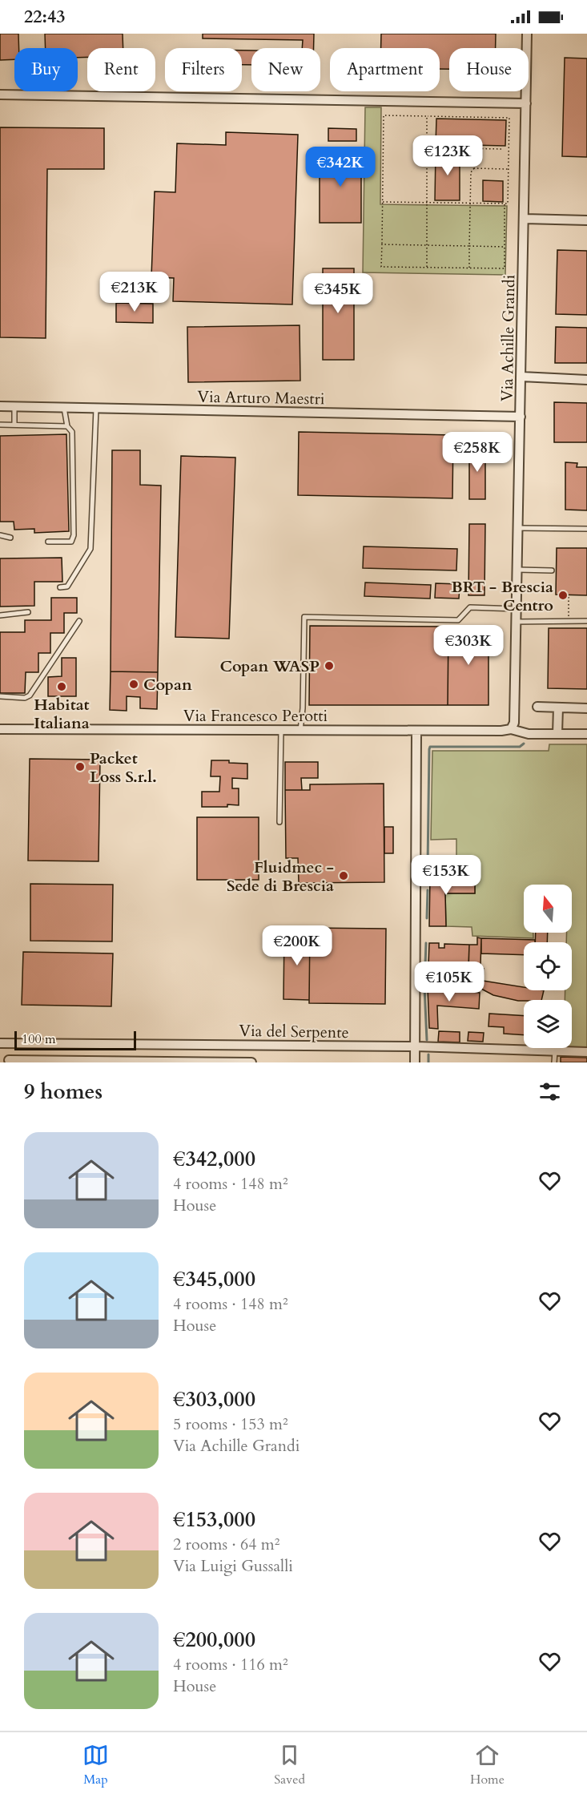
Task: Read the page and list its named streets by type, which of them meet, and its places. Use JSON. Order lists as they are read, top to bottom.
{
  "streets": {
    "street": [
      "Via Achille Grandi",
      "Via Arturo Maestri",
      "Via Francesco Perotti",
      "Via del Serpente"
    ]
  },
  "crossings": [
    ["Via Achille Grandi", "Via Arturo Maestri"],
    ["Via Achille Grandi", "Via Francesco Perotti"]
  ],
  "places": [
    "BRT - Brescia Centro",
    "Copan WASP",
    "Copan",
    "Habitat Italiana",
    "Packet Loss S.r.l.",
    "Fluidmec - Sede di Brescia"
  ],
  "scale_bar": "100 m",
  "north": "top",
  "page": {
    "status": "22:43",
    "chip": [
      "Buy",
      "Rent",
      "Filters",
      "New",
      "Apartment",
      "House"
    ],
    "price": [
      "€123K",
      "€342K",
      "€213K",
      "€345K",
      "€258K",
      "€303K",
      "€153K",
      "€200K",
      "€105K"
    ],
    "scale": "100 m",
    "heading": "9 homes",
    "list": [
      {
        "name": "€342,000",
        "note": "4 rooms · 148 m² · House"
      },
      {
        "name": "€345,000",
        "note": "4 rooms · 148 m² · House"
      },
      {
        "name": "€303,000",
        "note": "5 rooms · 153 m² · Via Achille Grandi"
      },
      {
        "name": "€153,000",
        "note": "2 rooms · 64 m² · Via Luigi Gussalli"
      },
      {
        "name": "€200,000",
        "note": "4 rooms · 116 m² · House"
      }
    ],
    "tabs": ["Map", "Saved", "Home"]
  }
}
